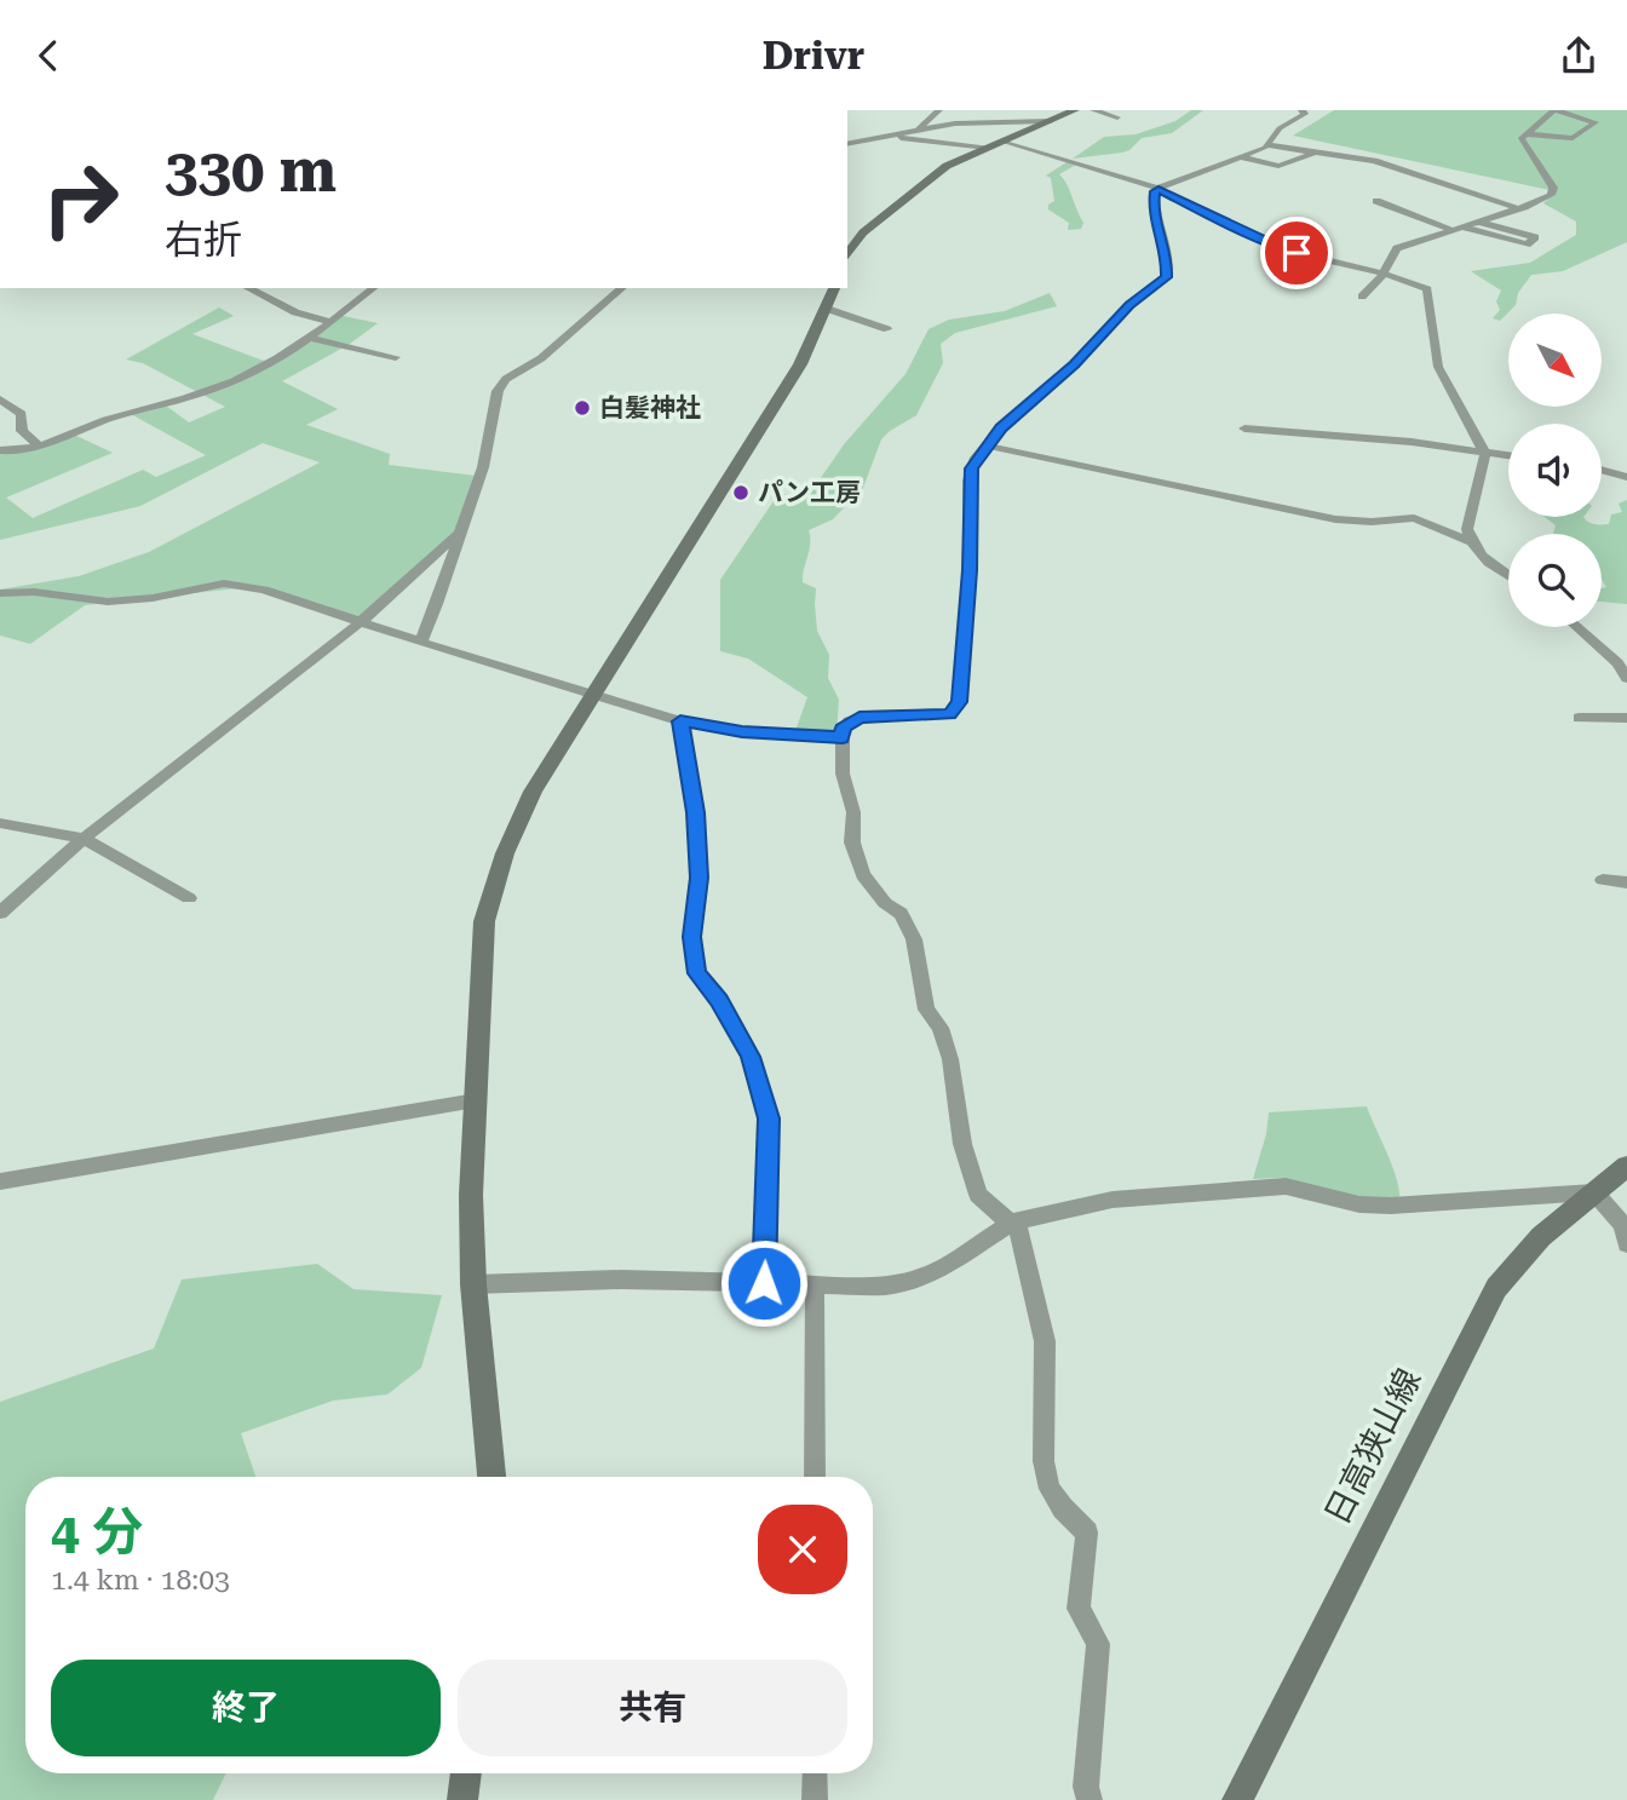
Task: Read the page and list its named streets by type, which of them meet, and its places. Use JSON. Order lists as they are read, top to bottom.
{
  "streets": {
    "street": ["日高狭山線"]
  },
  "places": ["白髪神社", "パン工房"],
  "north": "bottom right",
  "page": {
    "header": "Drivr",
    "turn": ["330 m", "右折"],
    "heading": ["4 分", "1.4 km · 18:03"],
    "buttons": ["終了", "共有"]
  }
}
